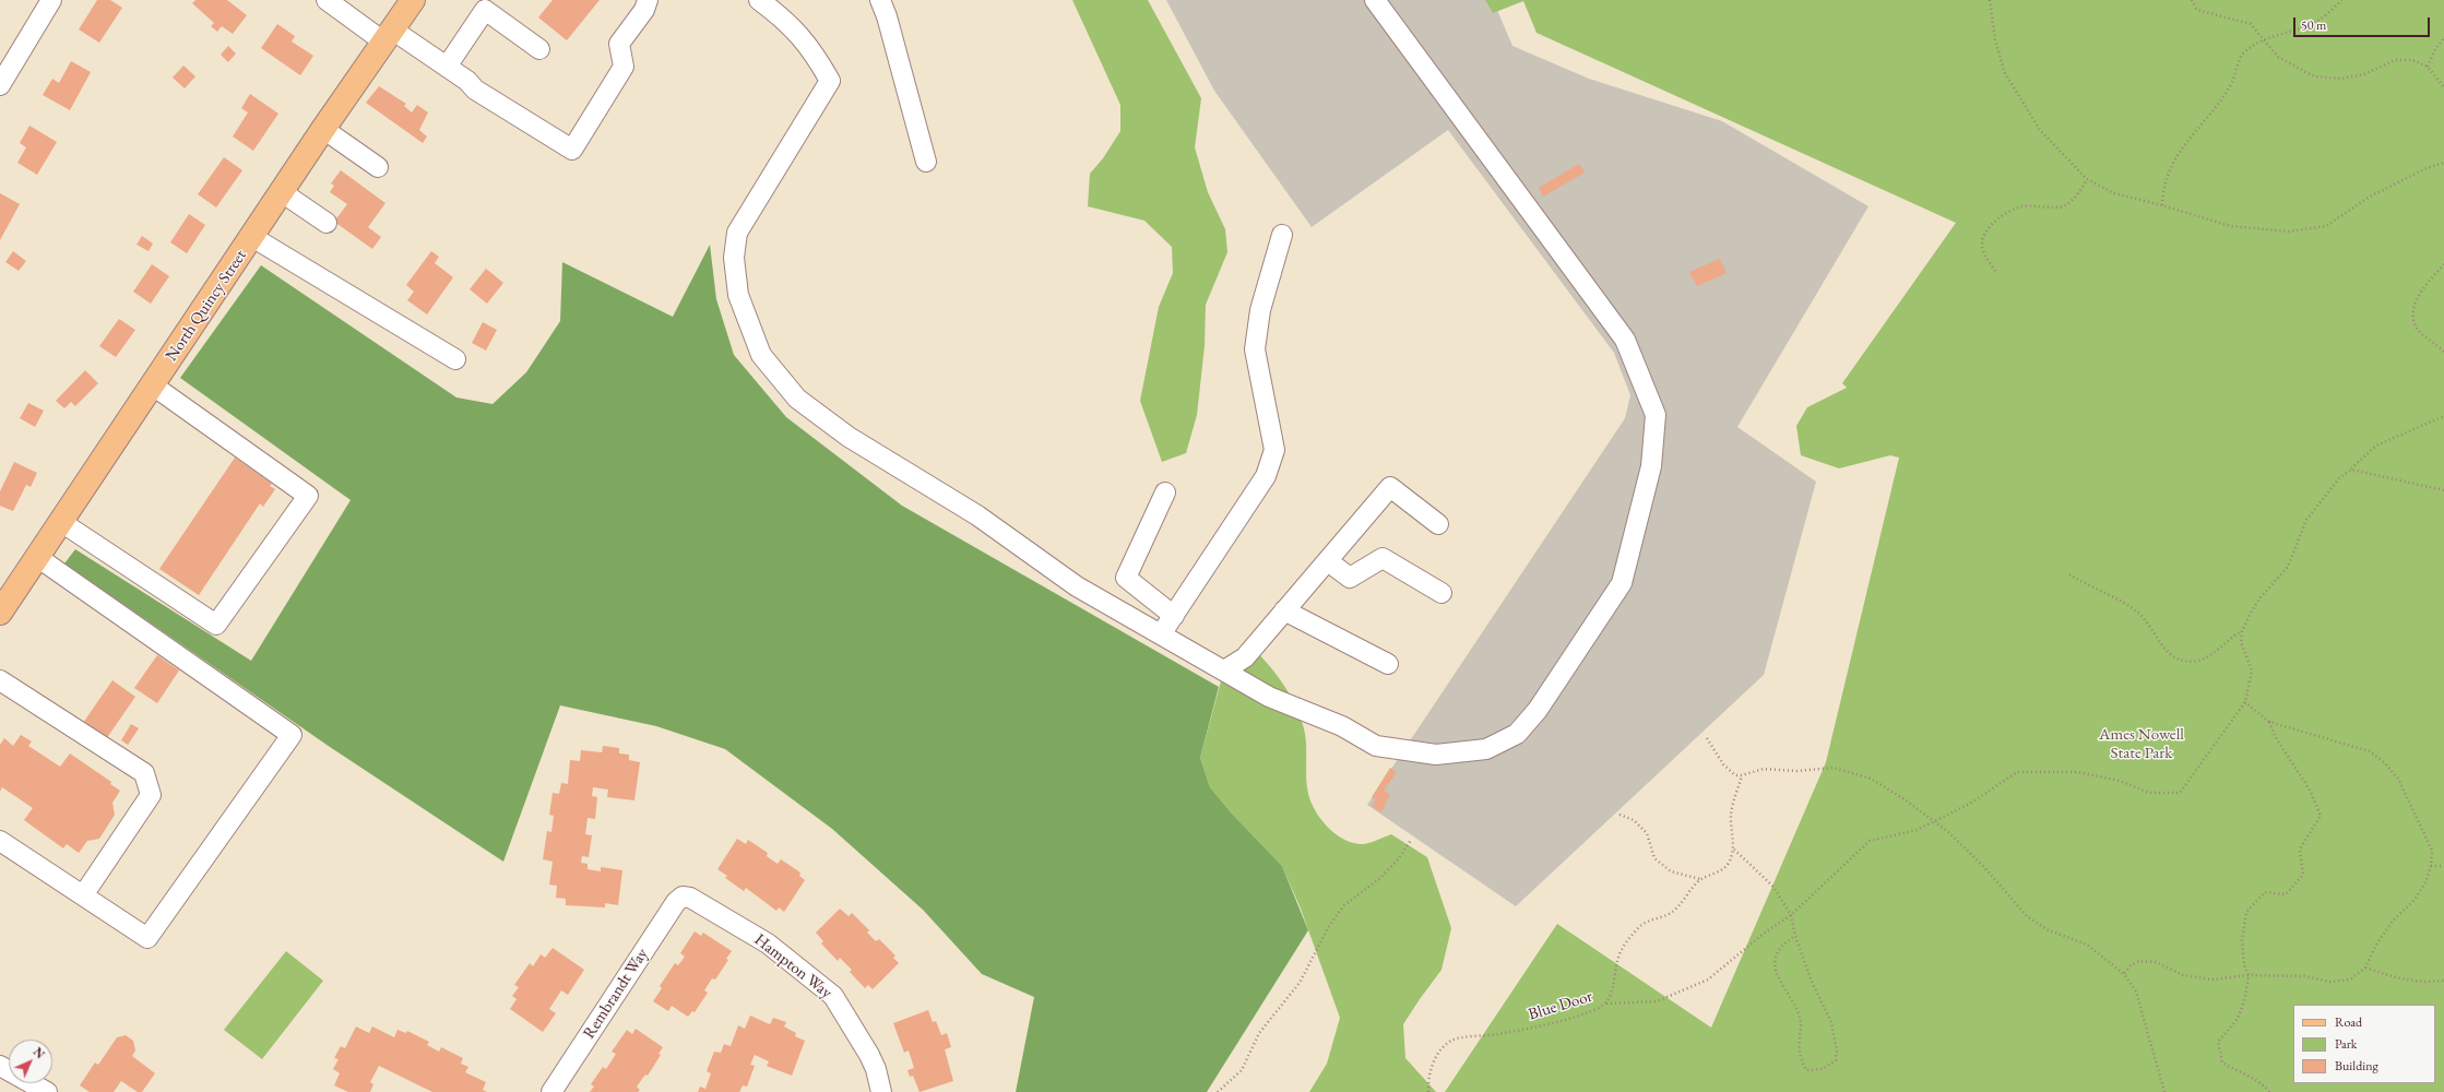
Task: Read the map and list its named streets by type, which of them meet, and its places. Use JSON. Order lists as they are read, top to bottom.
{
  "streets": {
    "main road": ["North Quincy Street"],
    "street": ["Hampton Way", "Rembrandt Way"],
    "path": ["Blue Door"]
  },
  "crossings": [
    ["Hampton Way", "Rembrandt Way"]
  ],
  "parks": ["Ames Nowell State Park"],
  "legend": ["Road", "Park", "Building"],
  "scale_bar": "50 m",
  "north": "top right"
}
